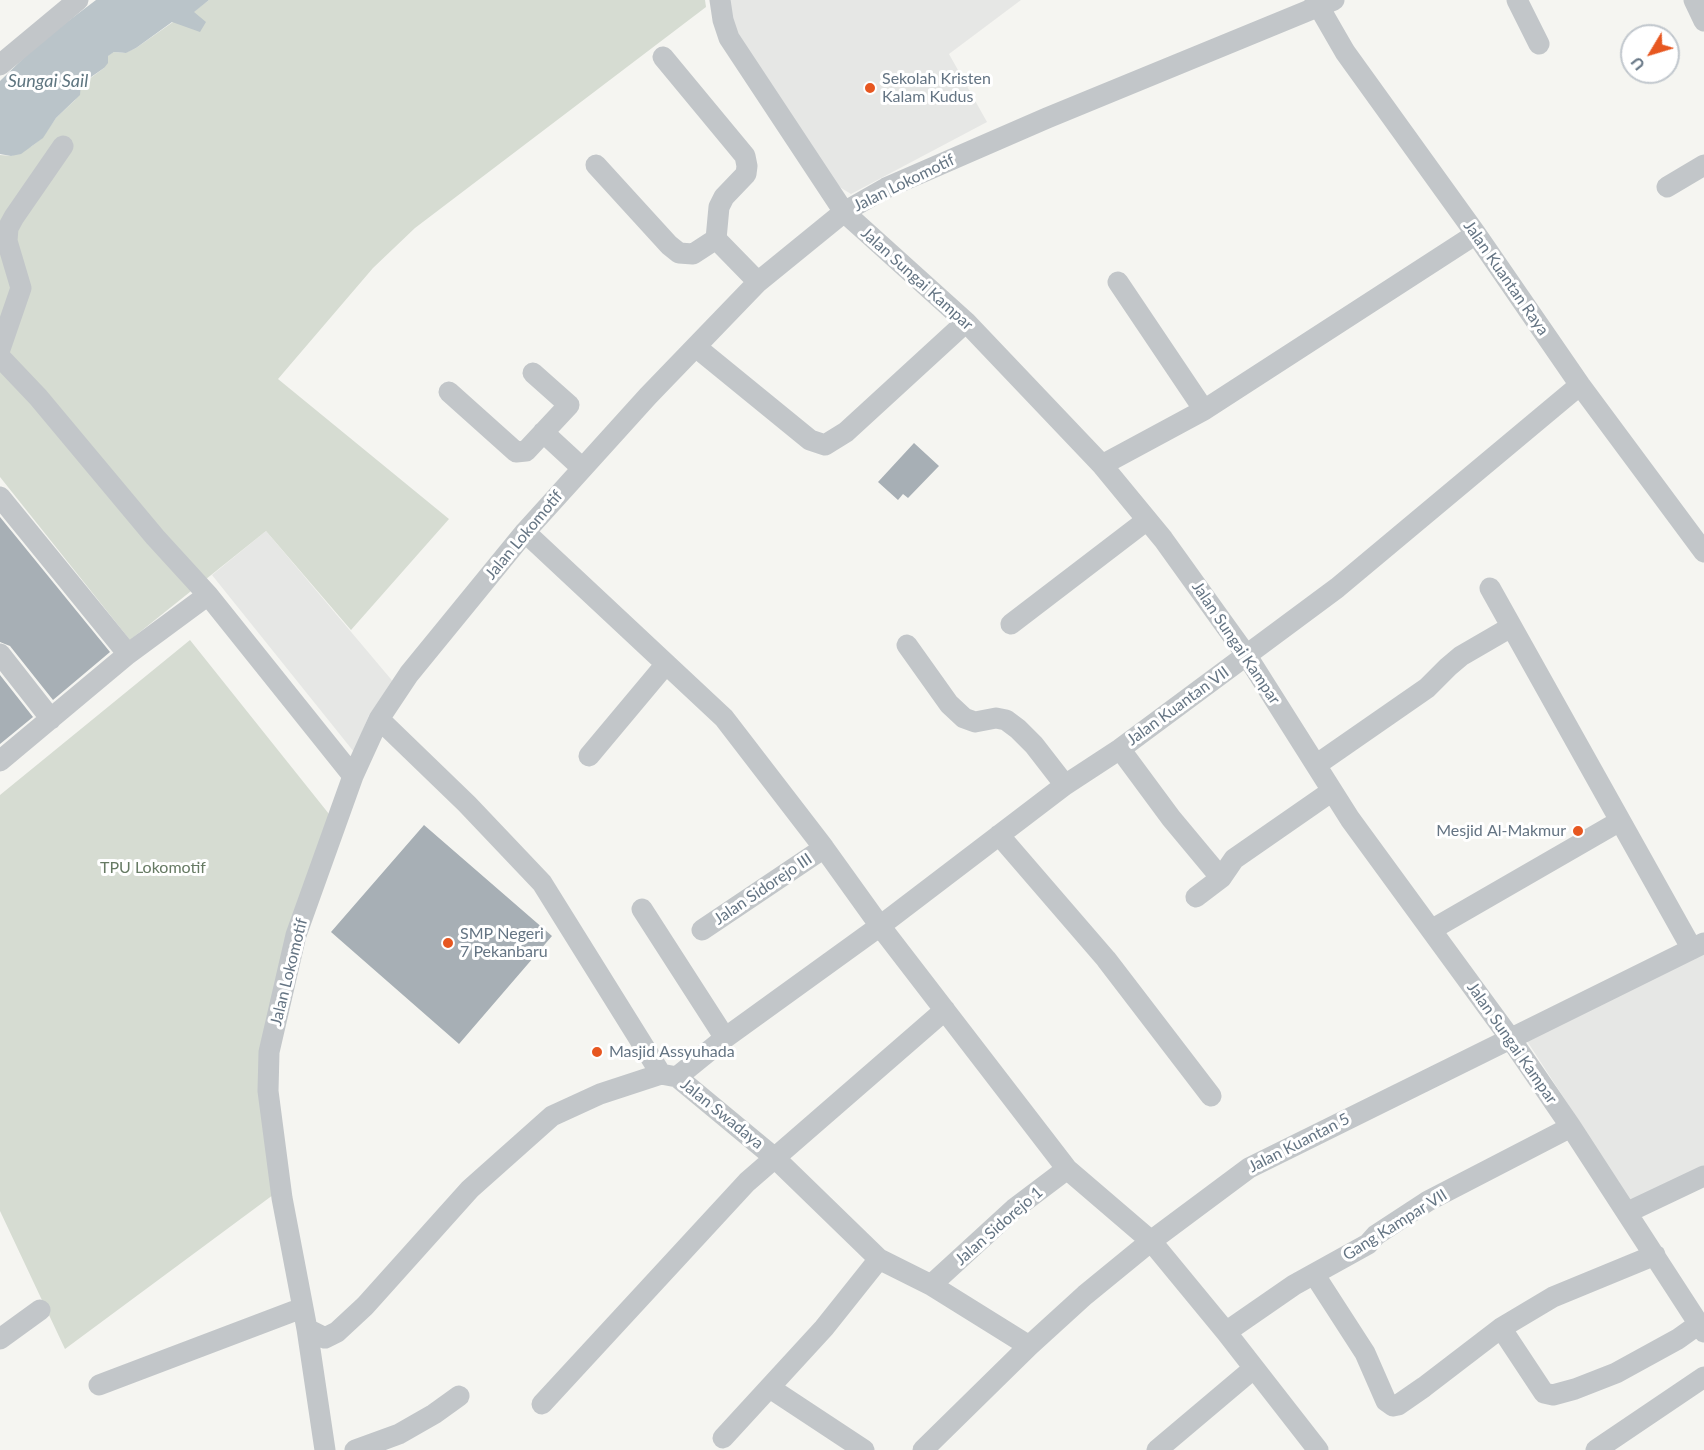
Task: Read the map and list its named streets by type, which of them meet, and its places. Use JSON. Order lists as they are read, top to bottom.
{
  "streets": {
    "street": [
      "Jalan Lokomotif",
      "Jalan Kuantan Raya",
      "Jalan Sungai Kampar",
      "Jalan Kuantan VII",
      "Jalan Sidorejo III",
      "Jalan Swadaya",
      "Jalan Kuantan 5",
      "Gang Kampar VII",
      "Jalan Sidorejo 1"
    ]
  },
  "crossings": [
    ["Jalan Lokomotif", "Jalan Kuantan Raya"],
    ["Jalan Lokomotif", "Jalan Sungai Kampar"],
    ["Jalan Lokomotif", "Jalan Swadaya"],
    ["Jalan Kuantan Raya", "Jalan Kuantan VII"],
    ["Jalan Sungai Kampar", "Jalan Kuantan VII"],
    ["Jalan Sungai Kampar", "Jalan Kuantan 5"],
    ["Jalan Sungai Kampar", "Gang Kampar VII"],
    ["Jalan Kuantan VII", "Jalan Swadaya"],
    ["Jalan Swadaya", "Jalan Kuantan 5"],
    ["Jalan Swadaya", "Jalan Sidorejo 1"]
  ],
  "water": ["Sungai Sail"],
  "parks": ["TPU Lokomotif"],
  "places": [
    "Sekolah Kristen Kalam Kudus",
    "Mesjid Al-Makmur",
    "SMP Negeri 7 Pekanbaru",
    "Masjid Assyuhada"
  ],
  "north": "bottom left"
}
